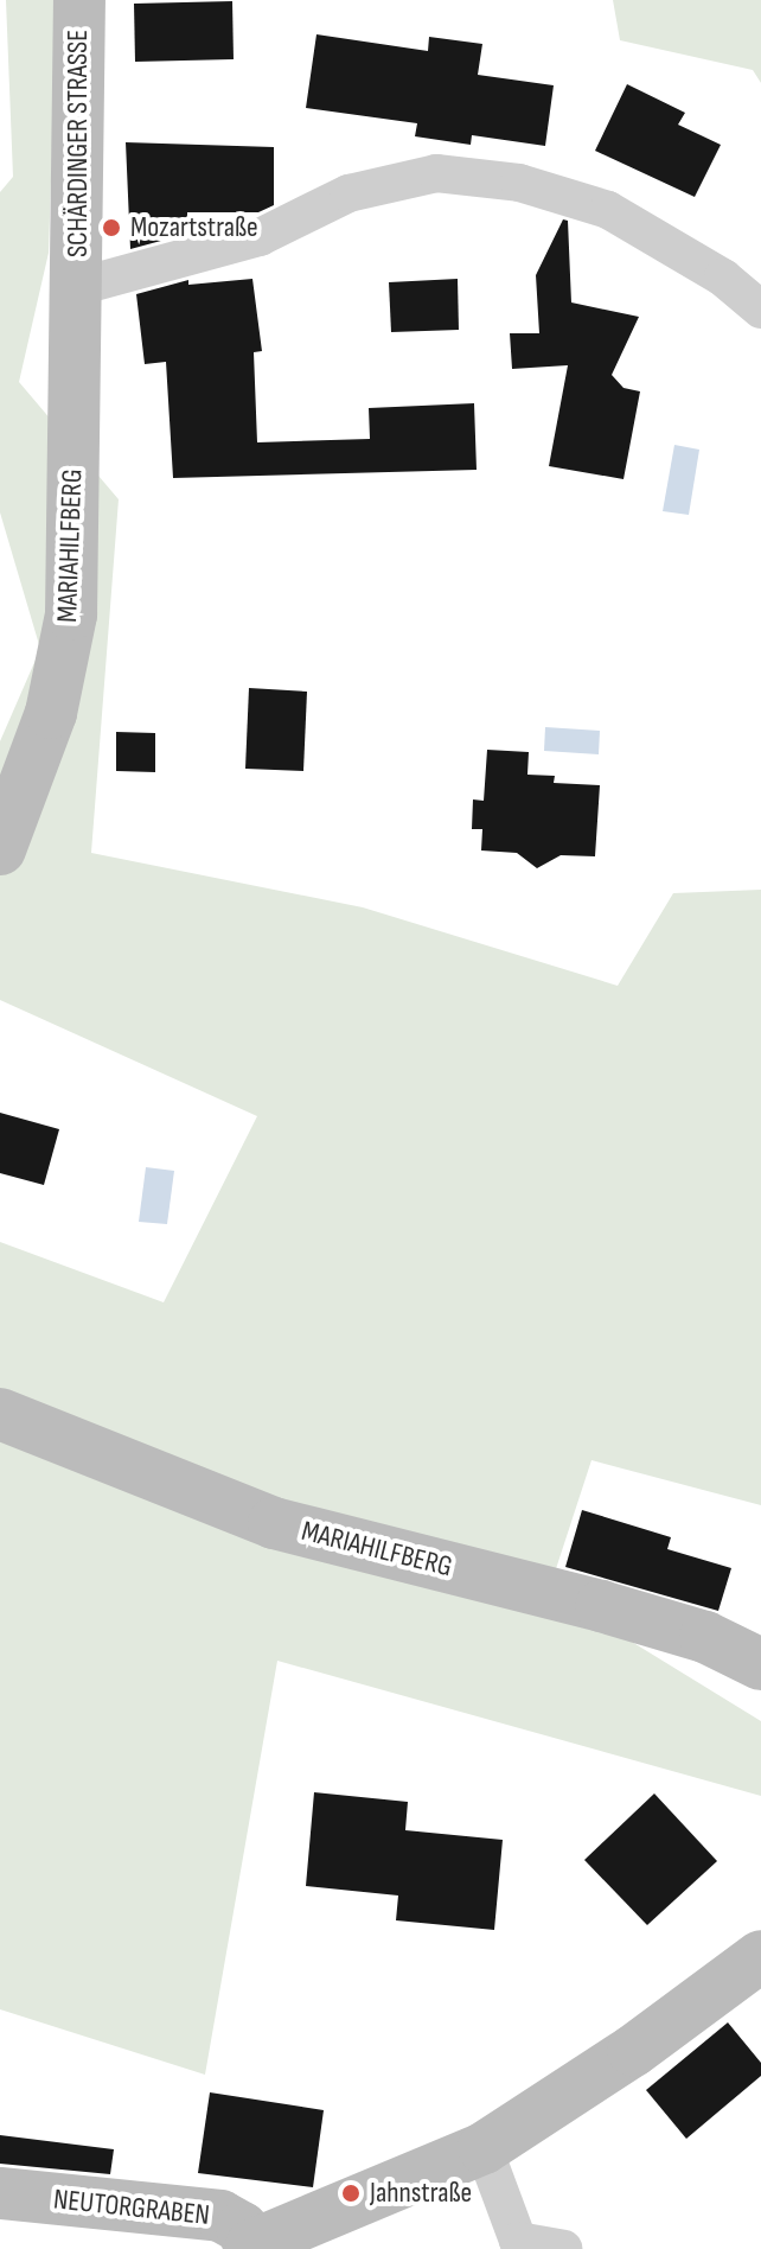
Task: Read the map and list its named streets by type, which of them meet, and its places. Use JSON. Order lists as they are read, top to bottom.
{
  "streets": {
    "main road": ["SCHÄRDINGER STRASSE", "MARIAHILFBERG", "NEUTORGRABEN"]
  },
  "crossings": [
    ["SCHÄRDINGER STRASSE", "MARIAHILFBERG"]
  ],
  "places": ["Mozartstraße", "Jahnstraße"]
}
